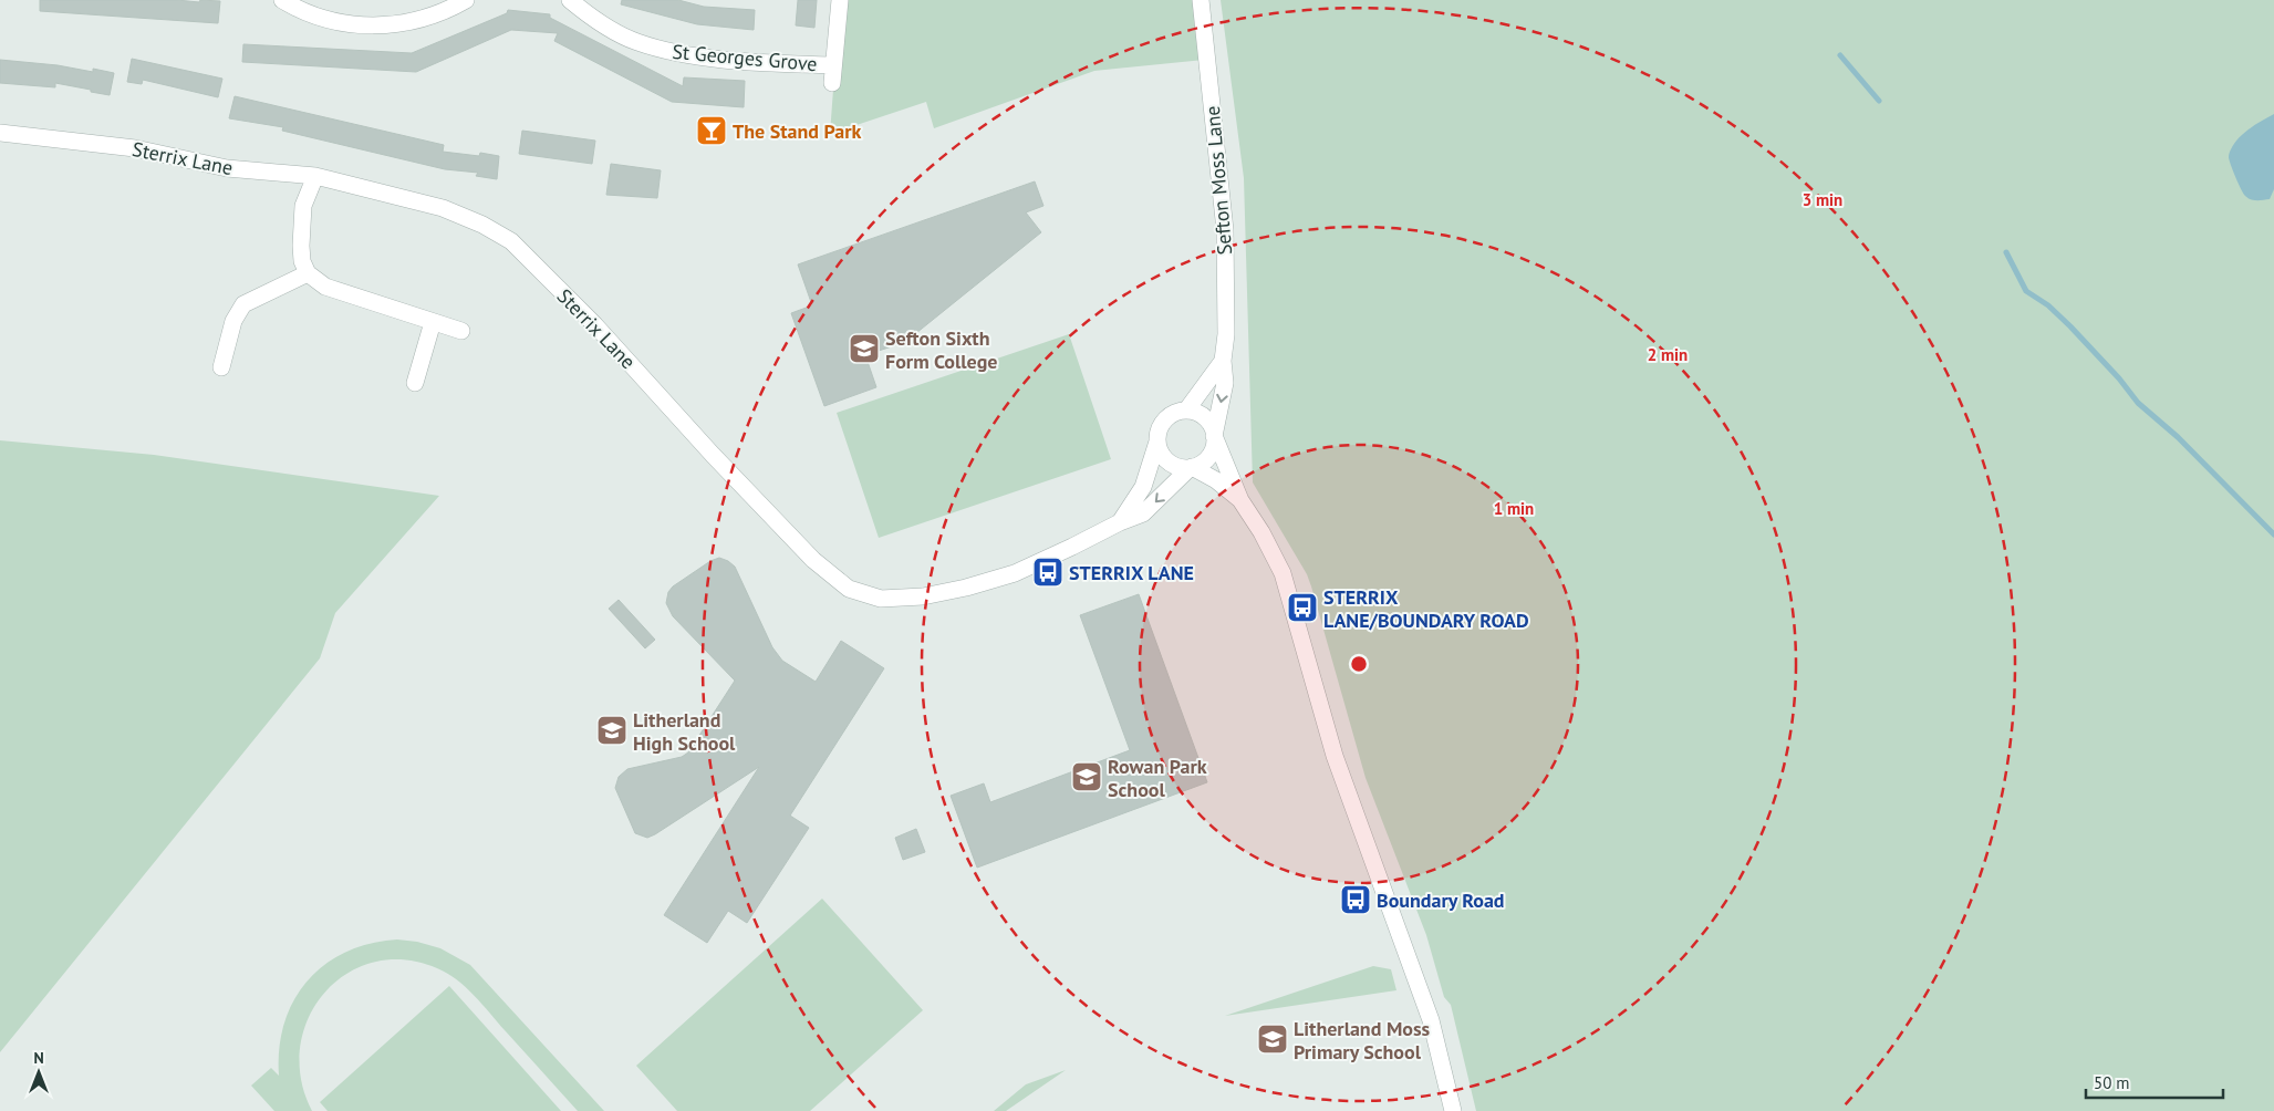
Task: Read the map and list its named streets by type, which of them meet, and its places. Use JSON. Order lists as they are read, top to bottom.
{
  "streets": {
    "street": ["St Georges Grove", "Sterrix Lane", "Sefton Moss Lane"]
  },
  "crossings": [
    ["Sterrix Lane", "Sefton Moss Lane"]
  ],
  "places": {
    "bar": ["The Stand Park"],
    "school or university": [
      "Sefton Sixth Form College",
      "Litherland High School",
      "Rowan Park School",
      "Litherland Moss Primary School"
    ],
    "bus stop": ["STERRIX LANE", "STERRIX LANE/BOUNDARY ROAD", "Boundary Road"]
  },
  "scale_bar": "50 m",
  "north": "top",
  "rings": ["3 min", "2 min", "1 min"]
}
